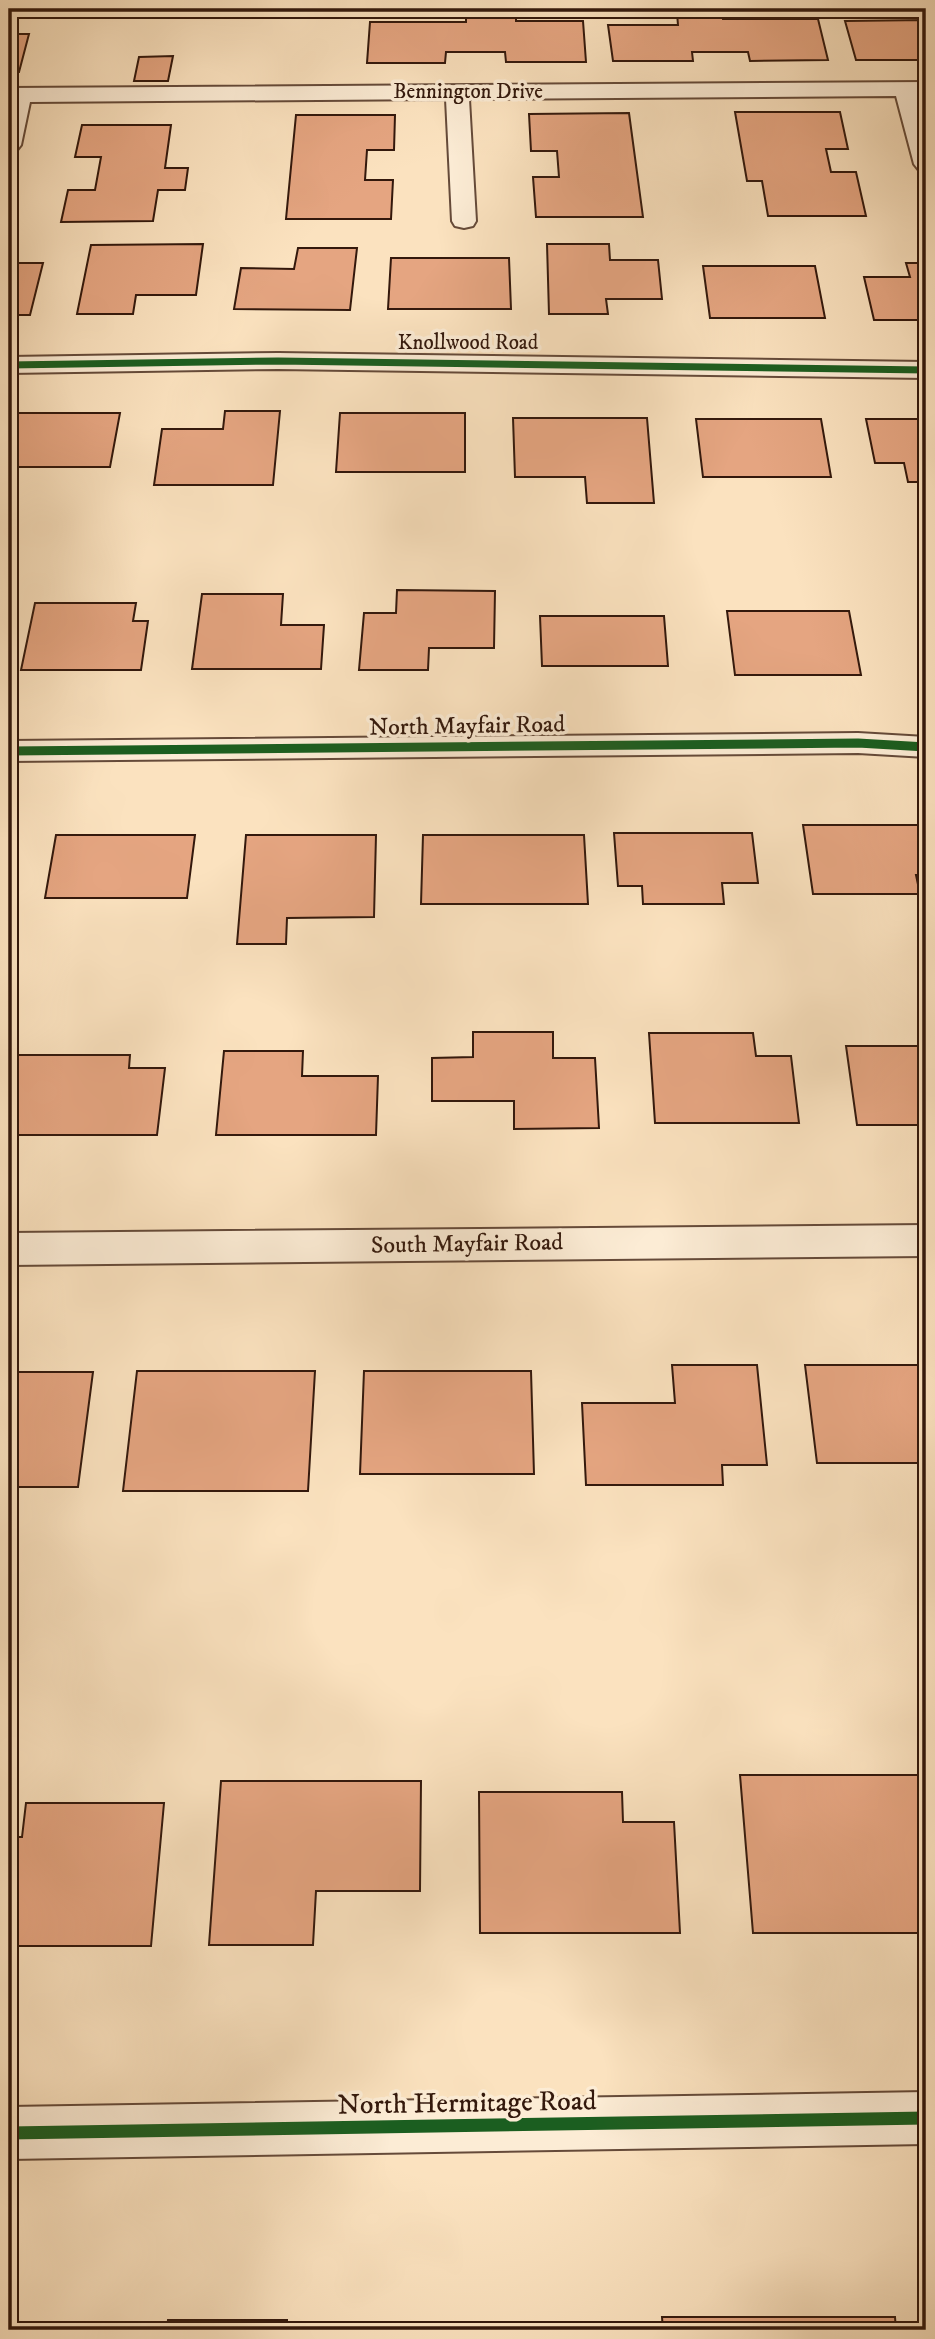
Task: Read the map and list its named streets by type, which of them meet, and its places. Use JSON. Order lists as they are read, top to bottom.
{
  "streets": {
    "street": [
      "Bennington Drive",
      "Knollwood Road",
      "North Mayfair Road",
      "South Mayfair Road",
      "North Hermitage Road"
    ]
  }
}
